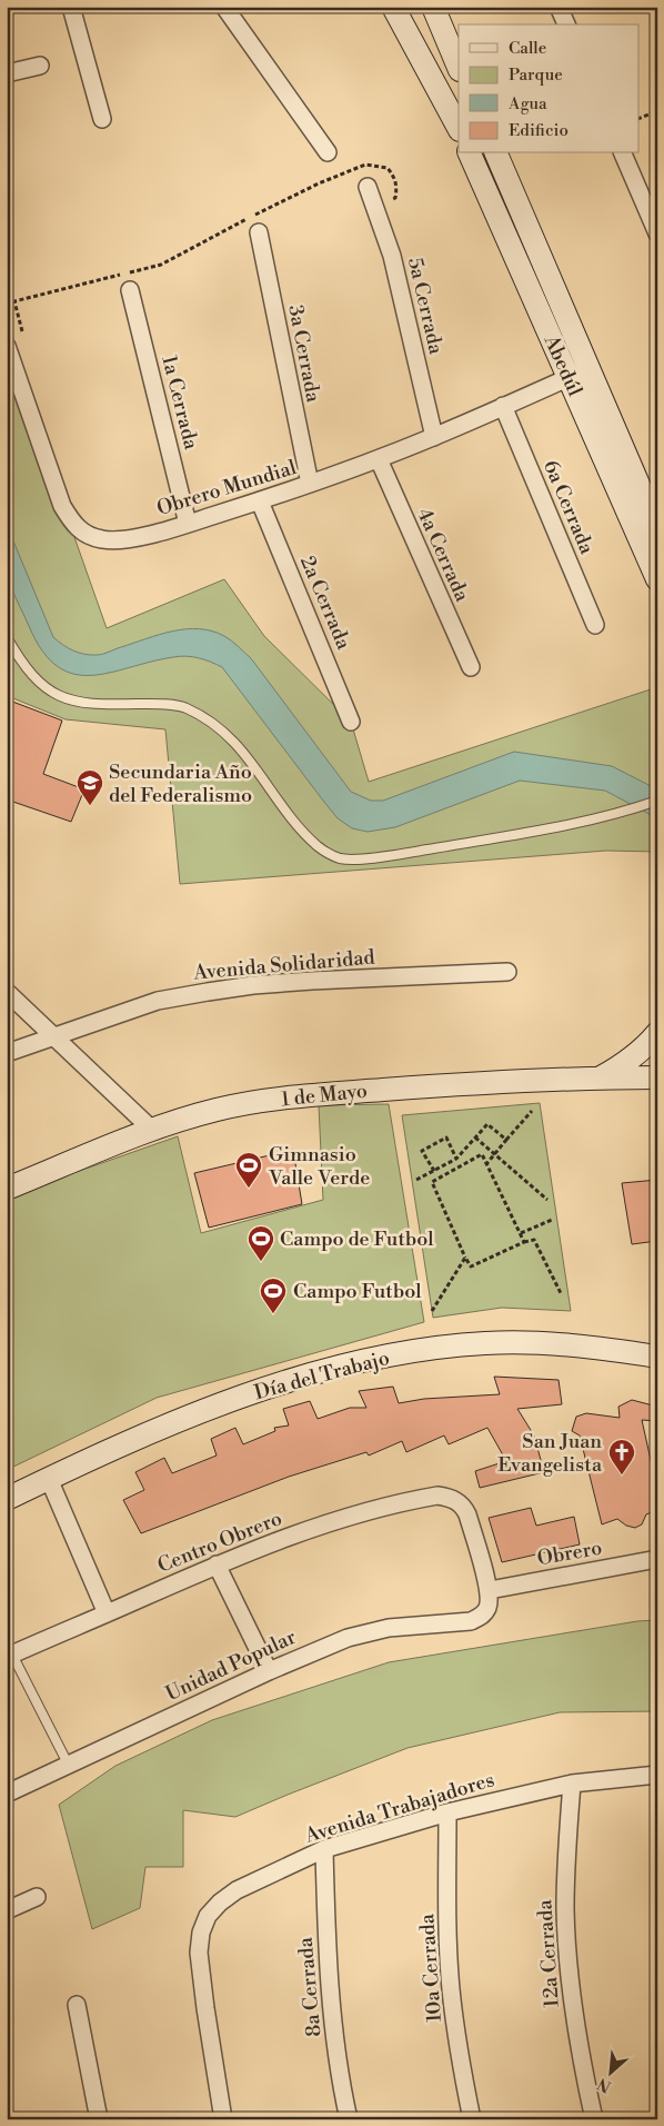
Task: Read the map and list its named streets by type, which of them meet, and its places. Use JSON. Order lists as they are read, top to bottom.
{
  "streets": {
    "street": [
      "5a Cerrada",
      "3a Cerrada",
      "Abedúl",
      "1a Cerrada",
      "Obrero Mundial",
      "6a Cerrada",
      "4a Cerrada",
      "2a Cerrada",
      "Avenida Solidaridad",
      "1 de Mayo",
      "Día del Trabajo",
      "Centro Obrero",
      "Obrero",
      "Unidad Popular",
      "Avenida Trabajadores",
      "12a Cerrada",
      "10a Cerrada",
      "8a Cerrada"
    ]
  },
  "crossings": [
    ["5a Cerrada", "Obrero Mundial"],
    ["3a Cerrada", "Obrero Mundial"],
    ["Abedúl", "Obrero Mundial"],
    ["1a Cerrada", "Obrero Mundial"],
    ["Obrero Mundial", "6a Cerrada"],
    ["Obrero Mundial", "4a Cerrada"],
    ["Obrero Mundial", "2a Cerrada"],
    ["Centro Obrero", "Obrero"],
    ["Centro Obrero", "Unidad Popular"],
    ["Obrero", "Unidad Popular"],
    ["Avenida Trabajadores", "12a Cerrada"],
    ["Avenida Trabajadores", "10a Cerrada"],
    ["Avenida Trabajadores", "8a Cerrada"]
  ],
  "places": {
    "school or university": ["Secundaria Año del Federalismo"],
    "sports": ["Gimnasio Valle Verde", "Campo de Futbol", "Campo Futbol"],
    "church": ["San Juan Evangelista"]
  },
  "legend": [
    "Calle",
    "Parque",
    "Agua",
    "Edificio"
  ],
  "north": "bottom left"
}
